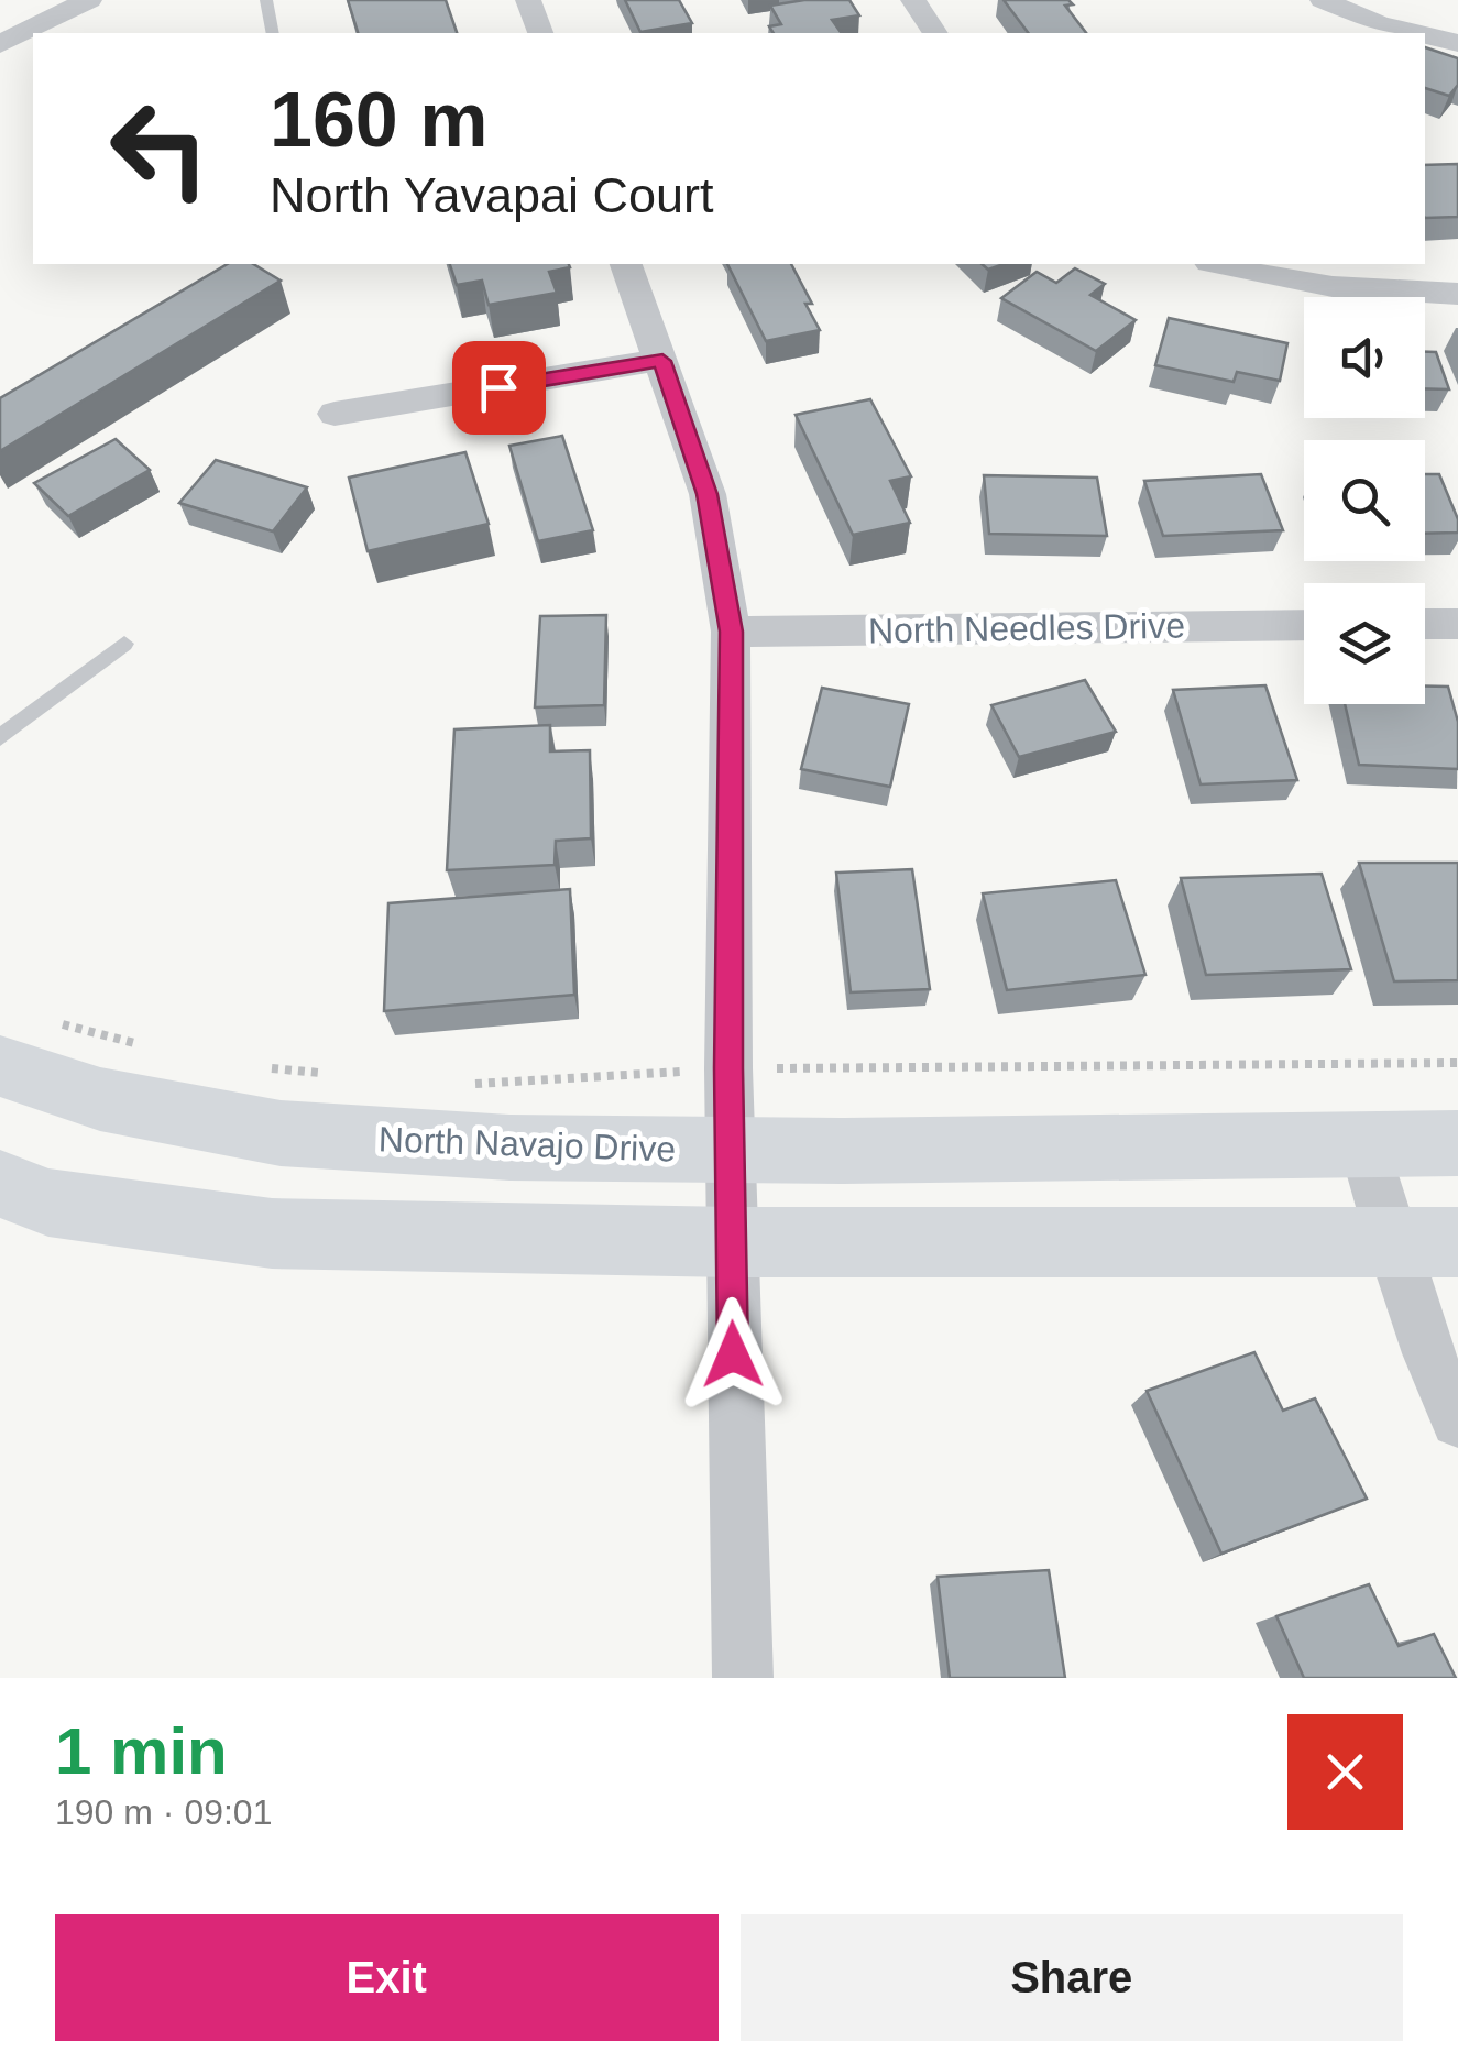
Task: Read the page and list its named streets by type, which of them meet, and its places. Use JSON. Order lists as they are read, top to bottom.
{
  "streets": {
    "street": ["North Needles Drive", "North Navajo Drive"]
  },
  "page": {
    "turn": ["160 m", "North Yavapai Court"],
    "heading": ["1 min", "190 m · 09:01"],
    "buttons": ["Exit", "Share"]
  }
}
